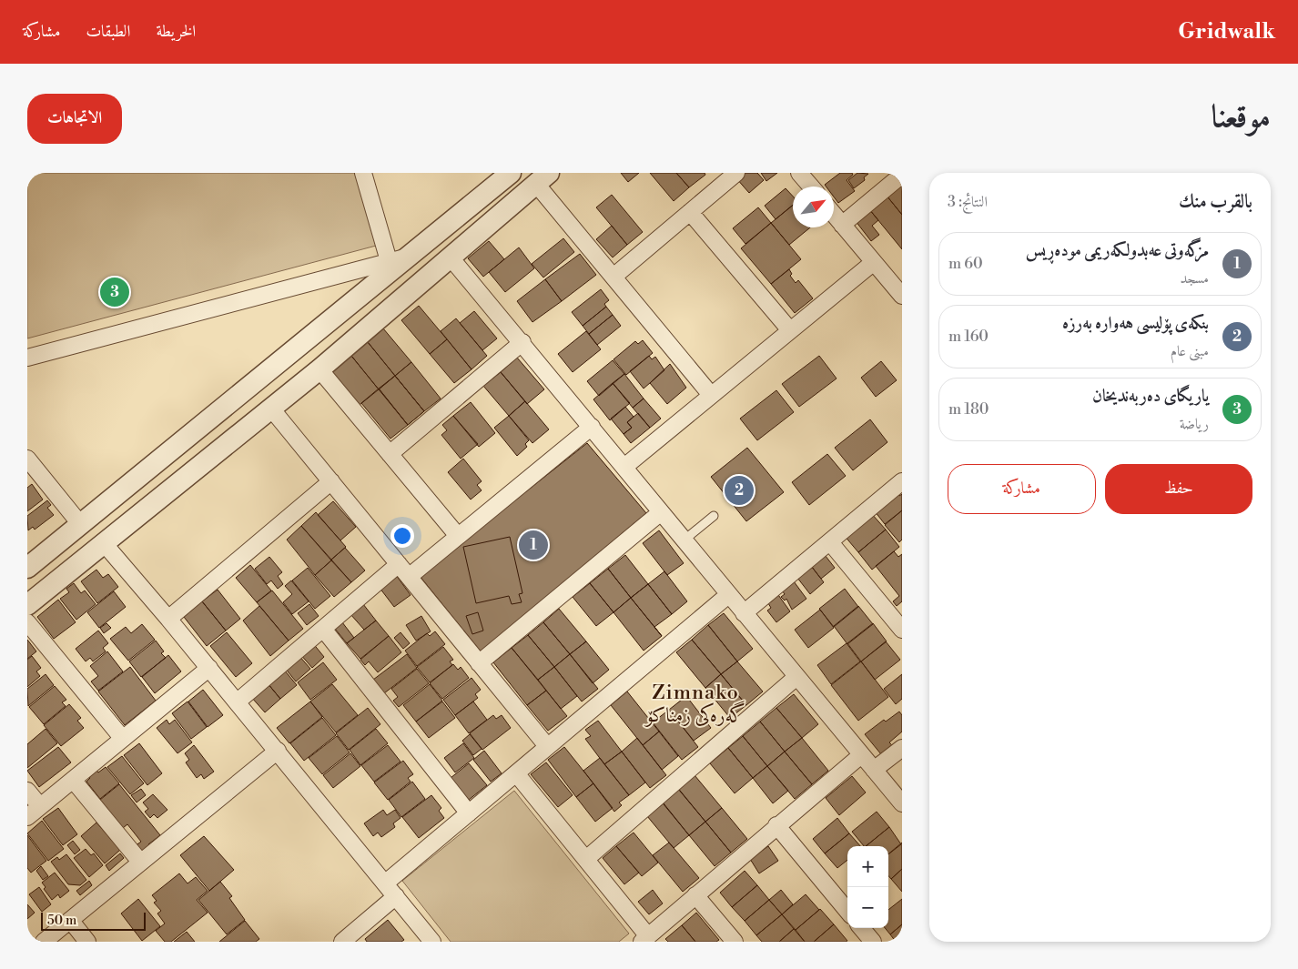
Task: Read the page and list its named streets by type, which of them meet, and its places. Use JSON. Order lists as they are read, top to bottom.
{
  "districts": ["Zimnako گەرەکی زمناکۆ"],
  "scale_bar": "50 m",
  "north": "top right",
  "page": {
    "header": "Gridwalk",
    "nav": ["الخريطة", "الطبقات", "مشاركة"],
    "title": "موقعنا",
    "buttons": [
      "الاتجاهات",
      ["حفظ", "مشاركة"]
    ],
    "heading": ["بالقرب منك", "النتائج: 3"],
    "list": [
      {
        "mark": "1",
        "name": "مزگەوتی عەبدولکەریمی مودەڕیس",
        "note": "مسجد",
        "value": "60 m"
      },
      {
        "mark": "2",
        "name": "بنکەی پۆلیسی هەوارە بەرزە",
        "note": "مبنى عام",
        "value": "160 m"
      },
      {
        "mark": "3",
        "name": "یاریگاى ده‌ربه‌ندیخان",
        "note": "رياضة",
        "value": "180 m"
      }
    ],
    "pins": ["3", "2", "1"],
    "map_buttons": ["+", "−"],
    "scale": "50 m"
  }
}
